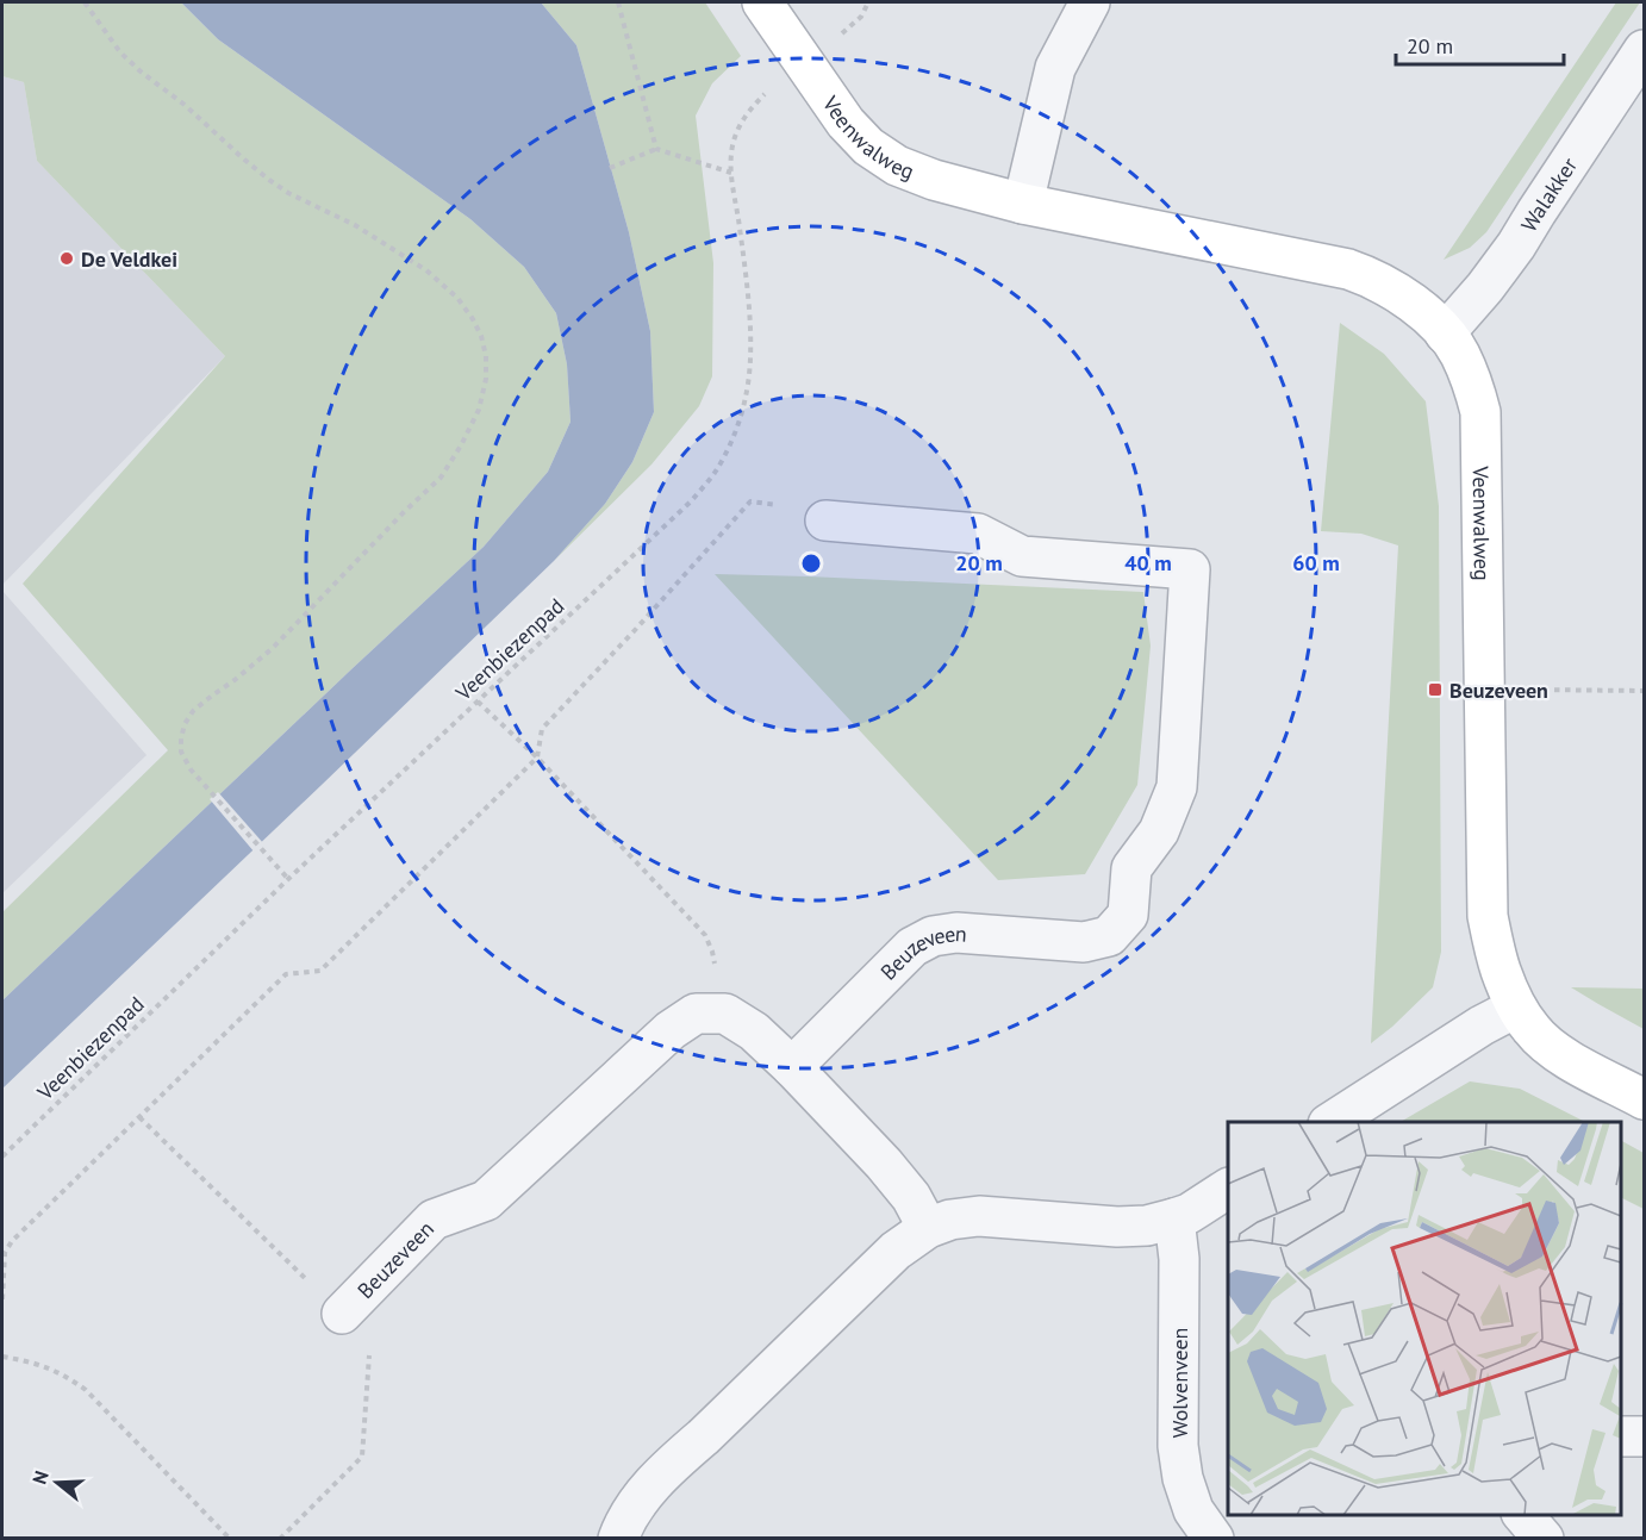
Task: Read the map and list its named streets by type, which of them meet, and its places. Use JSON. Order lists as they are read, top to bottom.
{
  "streets": {
    "street": [
      "Veenwalweg",
      "Walakker",
      "Beuzeveen",
      "Wolvenveen"
    ],
    "path": ["Veenbiezenpad"]
  },
  "crossings": [
    ["Veenwalweg", "Walakker"],
    ["Veenwalweg", "Veenbiezenpad"]
  ],
  "places": {
    "other": ["De Veldkei"],
    "transit": ["Beuzeveen"]
  },
  "scale_bar": "20 m",
  "north": "left",
  "rings": ["20 m", "40 m", "60 m"]
}
